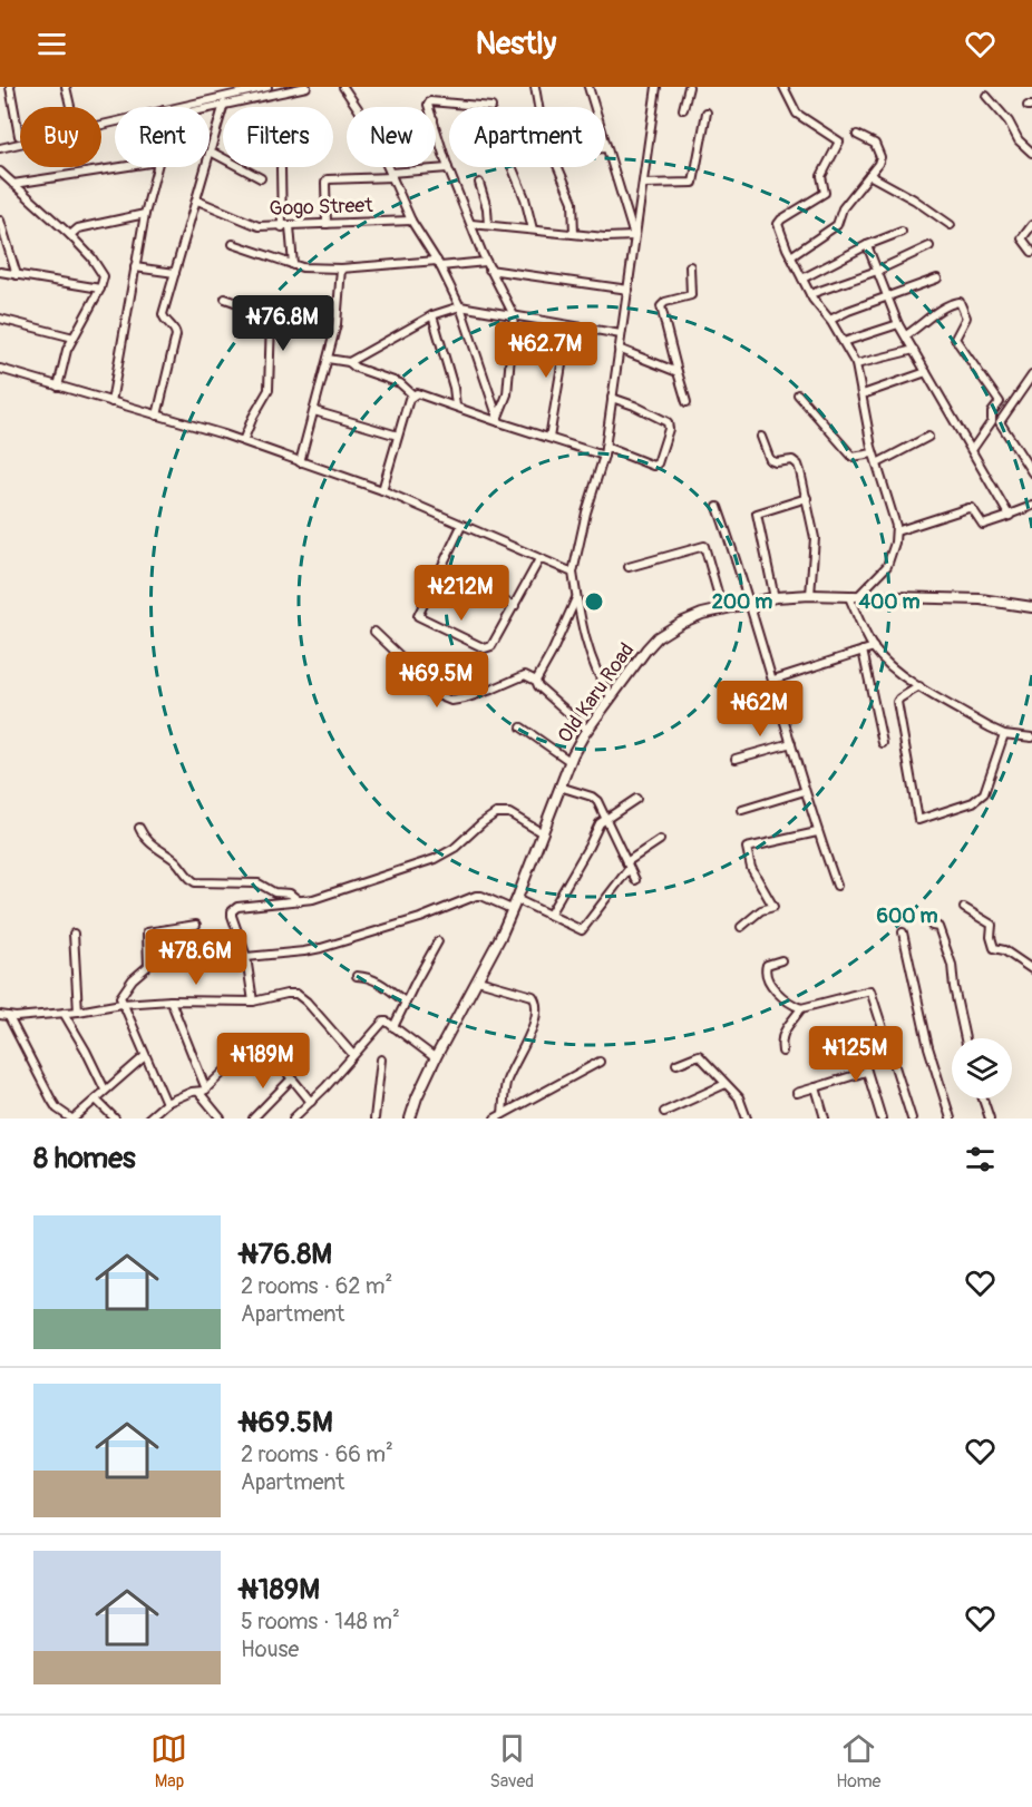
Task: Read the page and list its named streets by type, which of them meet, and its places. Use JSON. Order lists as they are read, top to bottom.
{
  "streets": {
    "main road": ["Old Karu Road"],
    "street": ["Gogo Street"]
  },
  "page": {
    "header": "Nestly",
    "chip": [
      "Buy",
      "Rent",
      "Filters",
      "New",
      "Apartment"
    ],
    "price": [
      "₦76.8M",
      "₦62.7M",
      "₦212M",
      "₦69.5M",
      "₦62M",
      "₦78.6M",
      "₦125M",
      "₦189M"
    ],
    "heading": "8 homes",
    "list": [
      {
        "name": "₦76.8M",
        "note": "2 rooms · 62 m² · Apartment"
      },
      {
        "name": "₦69.5M",
        "note": "2 rooms · 66 m² · Apartment"
      },
      {
        "name": "₦189M",
        "note": "5 rooms · 148 m² · House"
      }
    ],
    "tabs": ["Map", "Saved", "Home"]
  },
  "rings": ["200 m", "400 m", "600 m"]
}
